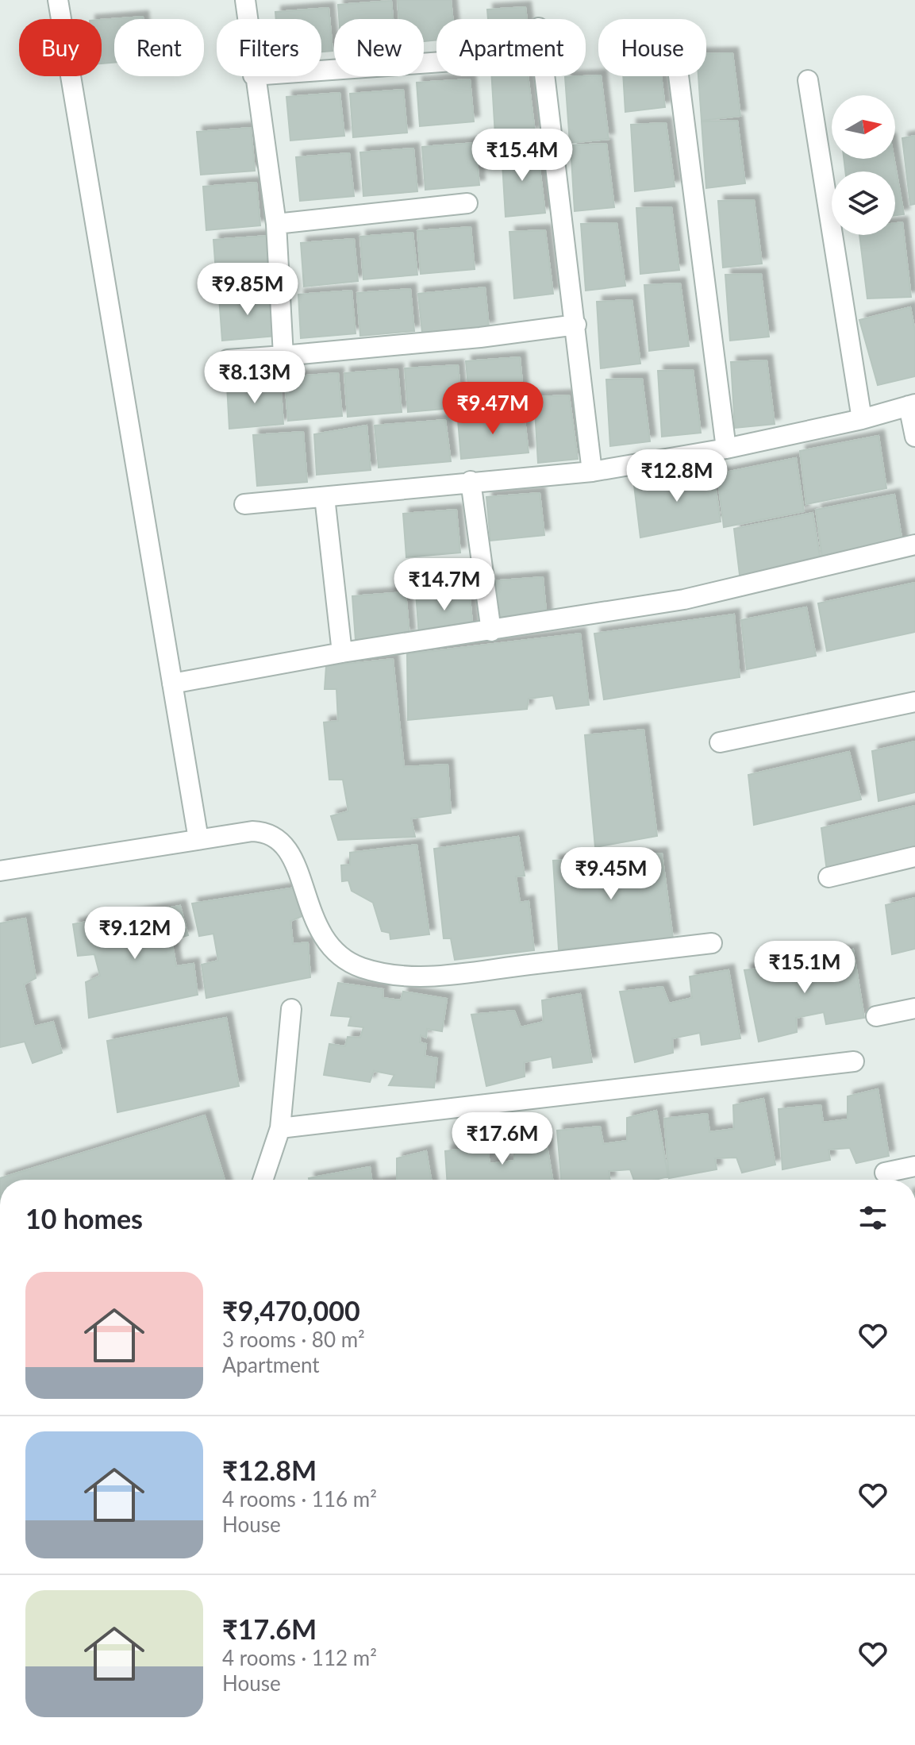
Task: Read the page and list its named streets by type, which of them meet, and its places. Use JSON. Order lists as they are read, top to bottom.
{
  "north": "right",
  "page": {
    "chip": [
      "Buy",
      "Rent",
      "Filters",
      "New",
      "Apartment",
      "House"
    ],
    "price": [
      "₹15.4M",
      "₹9.85M",
      "₹8.13M",
      "₹9.47M",
      "₹12.8M",
      "₹14.7M",
      "₹9.45M",
      "₹9.12M",
      "₹15.1M",
      "₹17.6M"
    ],
    "heading": "10 homes",
    "list": [
      {
        "name": "₹9,470,000",
        "note": "3 rooms · 80 m² · Apartment"
      },
      {
        "name": "₹12.8M",
        "note": "4 rooms · 116 m² · House"
      },
      {
        "name": "₹17.6M",
        "note": "4 rooms · 112 m² · House"
      }
    ]
  }
}
